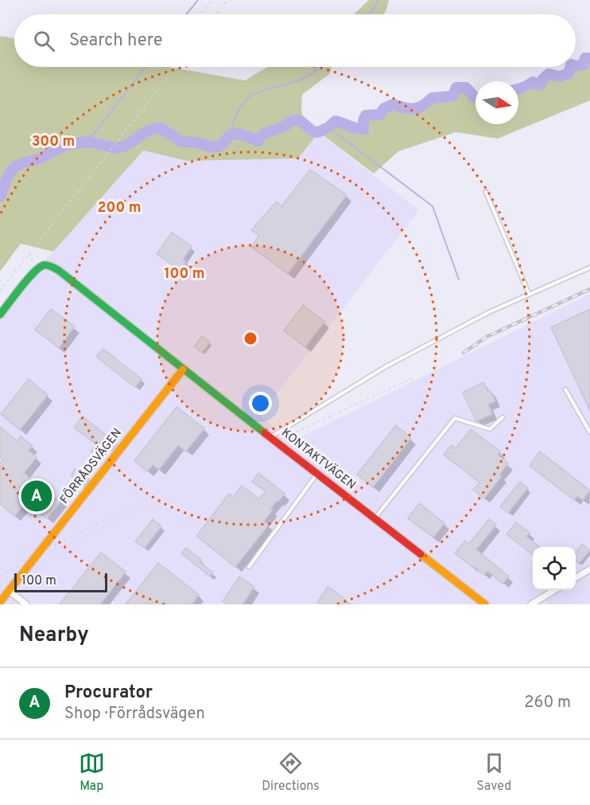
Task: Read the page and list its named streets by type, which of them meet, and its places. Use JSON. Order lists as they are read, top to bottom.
{
  "streets": {
    "street": ["KONTAKTVÄGEN", "FÖRRÅDSVÄGEN"]
  },
  "crossings": [
    ["KONTAKTVÄGEN", "FÖRRÅDSVÄGEN"]
  ],
  "scale_bar": "100 m",
  "north": "right",
  "page": {
    "search": "Search here",
    "pins": "A",
    "scale": "100 m",
    "heading": "Nearby",
    "list": [
      {
        "mark": "A",
        "name": "Procurator",
        "note": "Shop · Förrådsvägen",
        "value": "260 m"
      }
    ],
    "nav": ["Map", "Directions", "Saved"]
  },
  "rings": ["300 m", "200 m", "100 m"]
}
